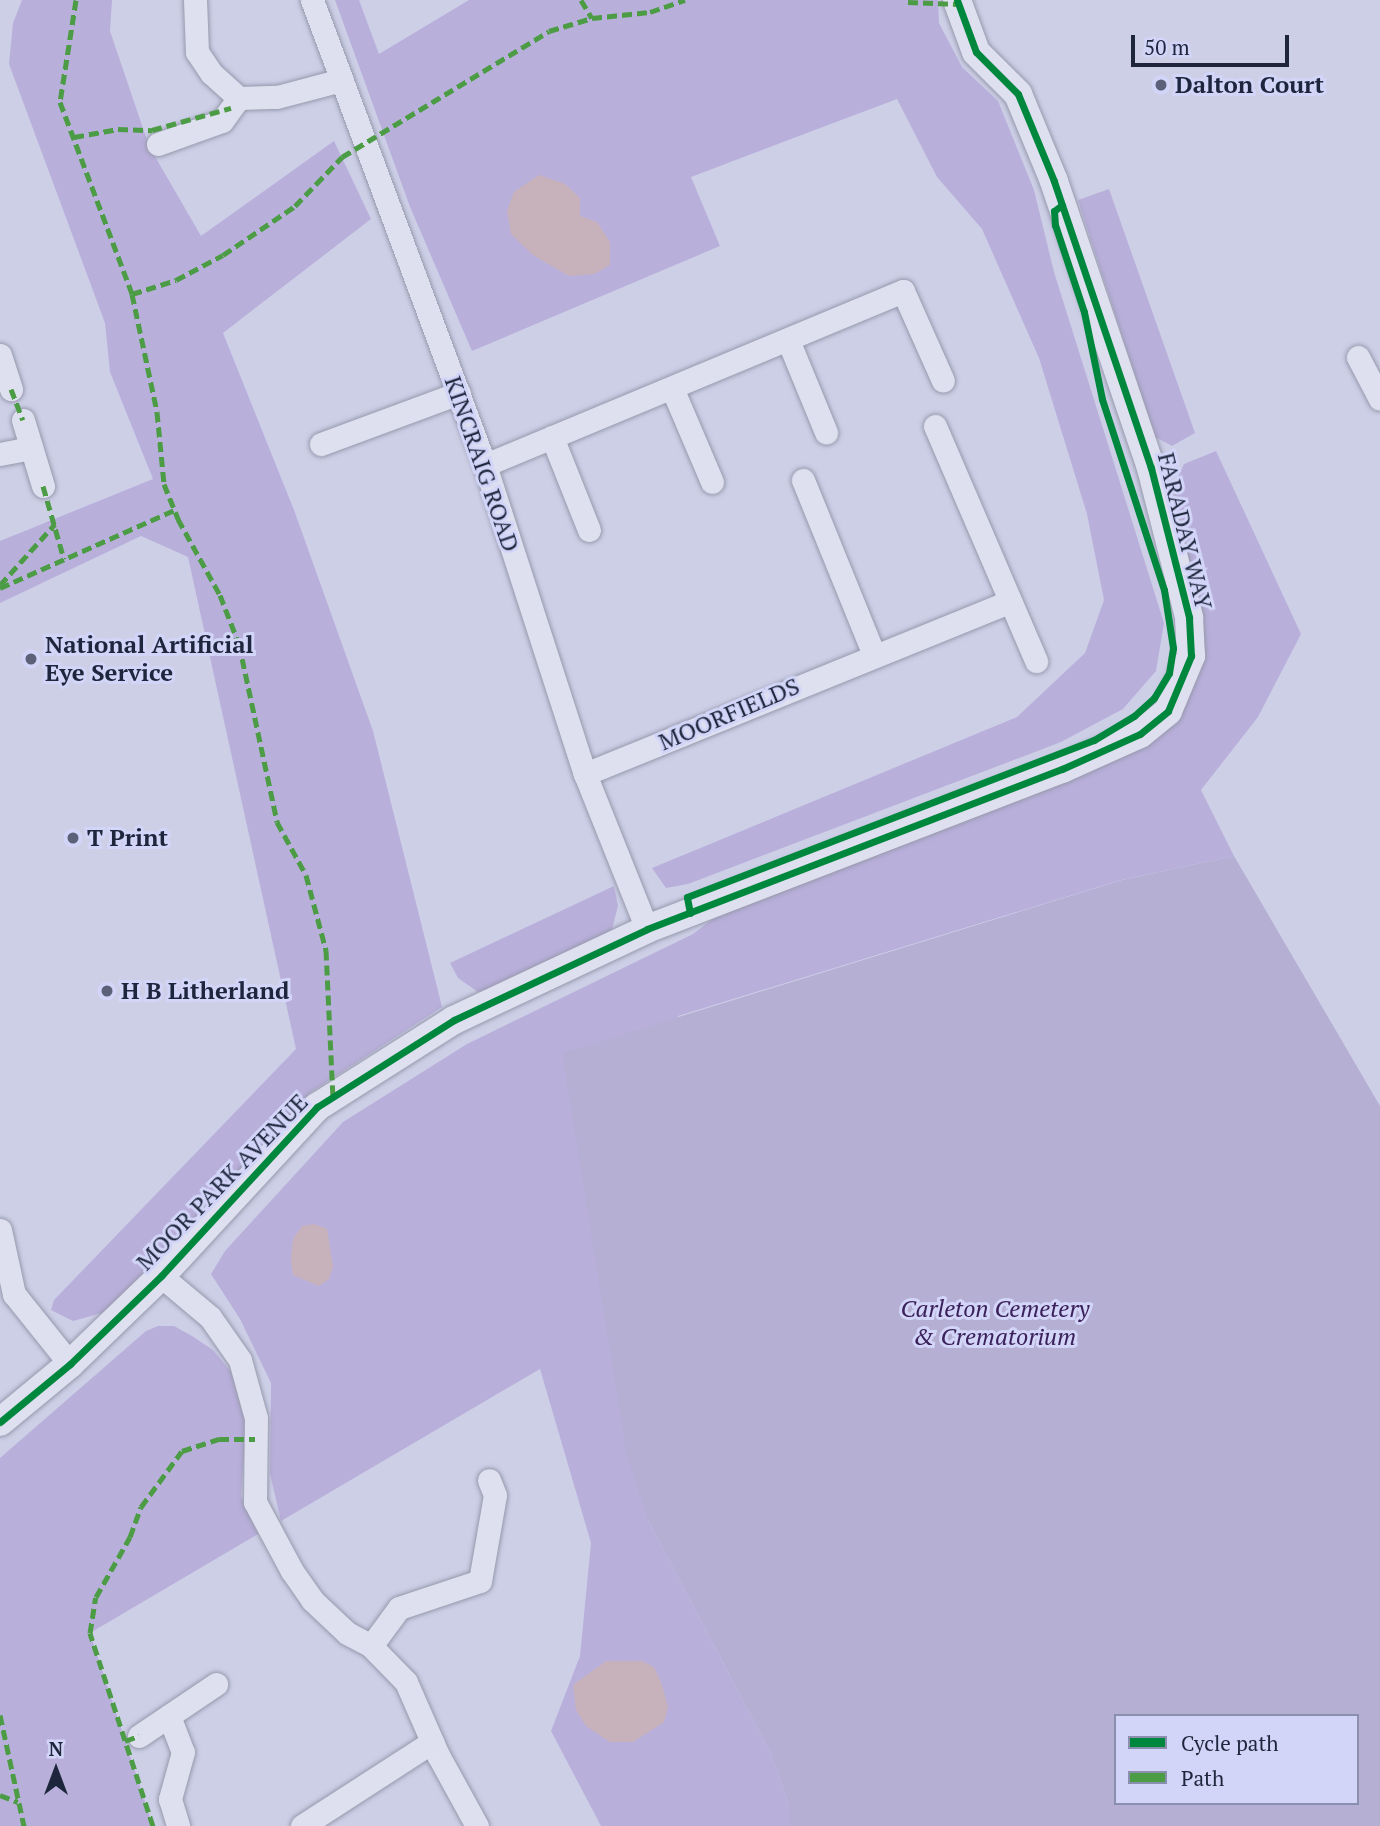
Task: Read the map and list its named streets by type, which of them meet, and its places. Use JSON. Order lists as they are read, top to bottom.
{
  "streets": {
    "street": [
      "KINCRAIG ROAD",
      "FARADAY WAY",
      "MOORFIELDS",
      "MOOR PARK AVENUE"
    ]
  },
  "crossings": [
    ["KINCRAIG ROAD", "FARADAY WAY"],
    ["KINCRAIG ROAD", "MOORFIELDS"],
    ["KINCRAIG ROAD", "MOOR PARK AVENUE"],
    ["FARADAY WAY", "MOOR PARK AVENUE"]
  ],
  "parks": ["Carleton Cemetery & Crematorium"],
  "places": [
    "Dalton Court",
    "National Artificial Eye Service",
    "T Print",
    "H B Litherland"
  ],
  "legend": ["Cycle path", "Path"],
  "scale_bar": "50 m",
  "north": "top"
}
